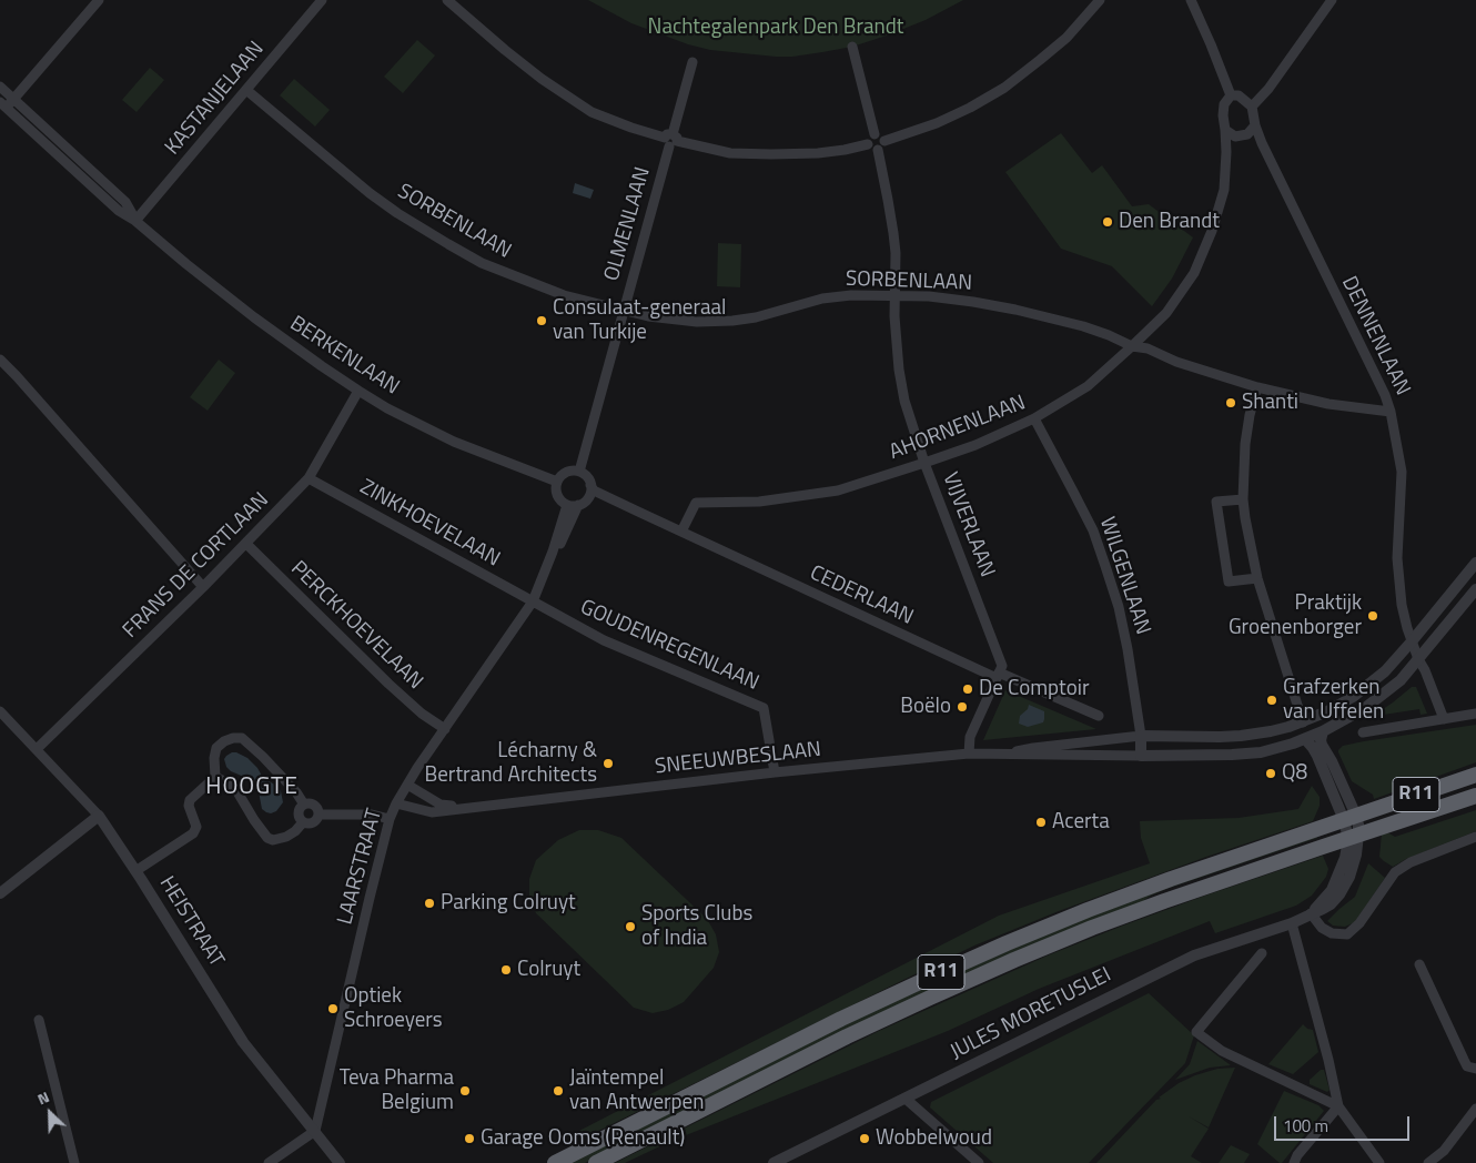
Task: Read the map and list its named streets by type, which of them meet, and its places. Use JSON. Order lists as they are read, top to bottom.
{
  "streets": {
    "highway": ["R11"],
    "street": [
      "KASTANJELAAN",
      "SORBENLAAN",
      "OLMENLAAN",
      "DENNENLAAN",
      "BERKENLAAN",
      "AHORNENLAAN",
      "ZINKHOEVELAAN",
      "VIJVERLAAN",
      "FRANS DE CORTLAAN",
      "WILGENLAAN",
      "CEDERLAAN",
      "PERCKHOEVELAAN",
      "GOUDENREGENLAAN",
      "SNEEUWBESLAAN",
      "LAARSTRAAT",
      "HEISTRAAT",
      "JULES MORETUSLEI"
    ]
  },
  "crossings": [
    ["KASTANJELAAN", "SORBENLAAN"],
    ["KASTANJELAAN", "BERKENLAAN"],
    ["SORBENLAAN", "OLMENLAAN"],
    ["SORBENLAAN", "DENNENLAAN"],
    ["SORBENLAAN", "AHORNENLAAN"],
    ["SORBENLAAN", "VIJVERLAAN"],
    ["OLMENLAAN", "BERKENLAAN"],
    ["OLMENLAAN", "CEDERLAAN"],
    ["OLMENLAAN", "LAARSTRAAT"],
    ["DENNENLAAN", "AHORNENLAAN"],
    ["BERKENLAAN", "FRANS DE CORTLAAN"],
    ["BERKENLAAN", "CEDERLAAN"],
    ["BERKENLAAN", "LAARSTRAAT"],
    ["AHORNENLAAN", "VIJVERLAAN"],
    ["AHORNENLAAN", "WILGENLAAN"],
    ["AHORNENLAAN", "CEDERLAAN"],
    ["ZINKHOEVELAAN", "FRANS DE CORTLAAN"],
    ["ZINKHOEVELAAN", "GOUDENREGENLAAN"],
    ["ZINKHOEVELAAN", "LAARSTRAAT"],
    ["VIJVERLAAN", "CEDERLAAN"],
    ["FRANS DE CORTLAAN", "PERCKHOEVELAAN"],
    ["FRANS DE CORTLAAN", "HEISTRAAT"],
    ["WILGENLAAN", "SNEEUWBESLAAN"],
    ["CEDERLAAN", "LAARSTRAAT"],
    ["PERCKHOEVELAAN", "LAARSTRAAT"],
    ["GOUDENREGENLAAN", "SNEEUWBESLAAN"],
    ["GOUDENREGENLAAN", "LAARSTRAAT"],
    ["SNEEUWBESLAAN", "LAARSTRAAT"],
    ["R11", "JULES MORETUSLEI"],
    ["LAARSTRAAT", "HEISTRAAT"]
  ],
  "districts": ["HOOGTE"],
  "parks": ["Nachtegalenpark Den Brandt"],
  "places": [
    "Den Brandt",
    "Consulaat-generaal van Turkije",
    "Shanti",
    "Praktijk Groenenborger",
    "De Comptoir",
    "Grafzerken van Uffelen",
    "Boëlo",
    "Lécharny & Bertrand Architects",
    "Q8",
    "Acerta",
    "Parking Colruyt",
    "Sports Clubs of India",
    "Colruyt",
    "Optiek Schroeyers",
    "Teva Pharma Belgium",
    "Jaïntempel van Antwerpen",
    "Garage Ooms (Renault)",
    "Wobbelwoud"
  ],
  "scale_bar": "100 m",
  "north": "top left"
}
